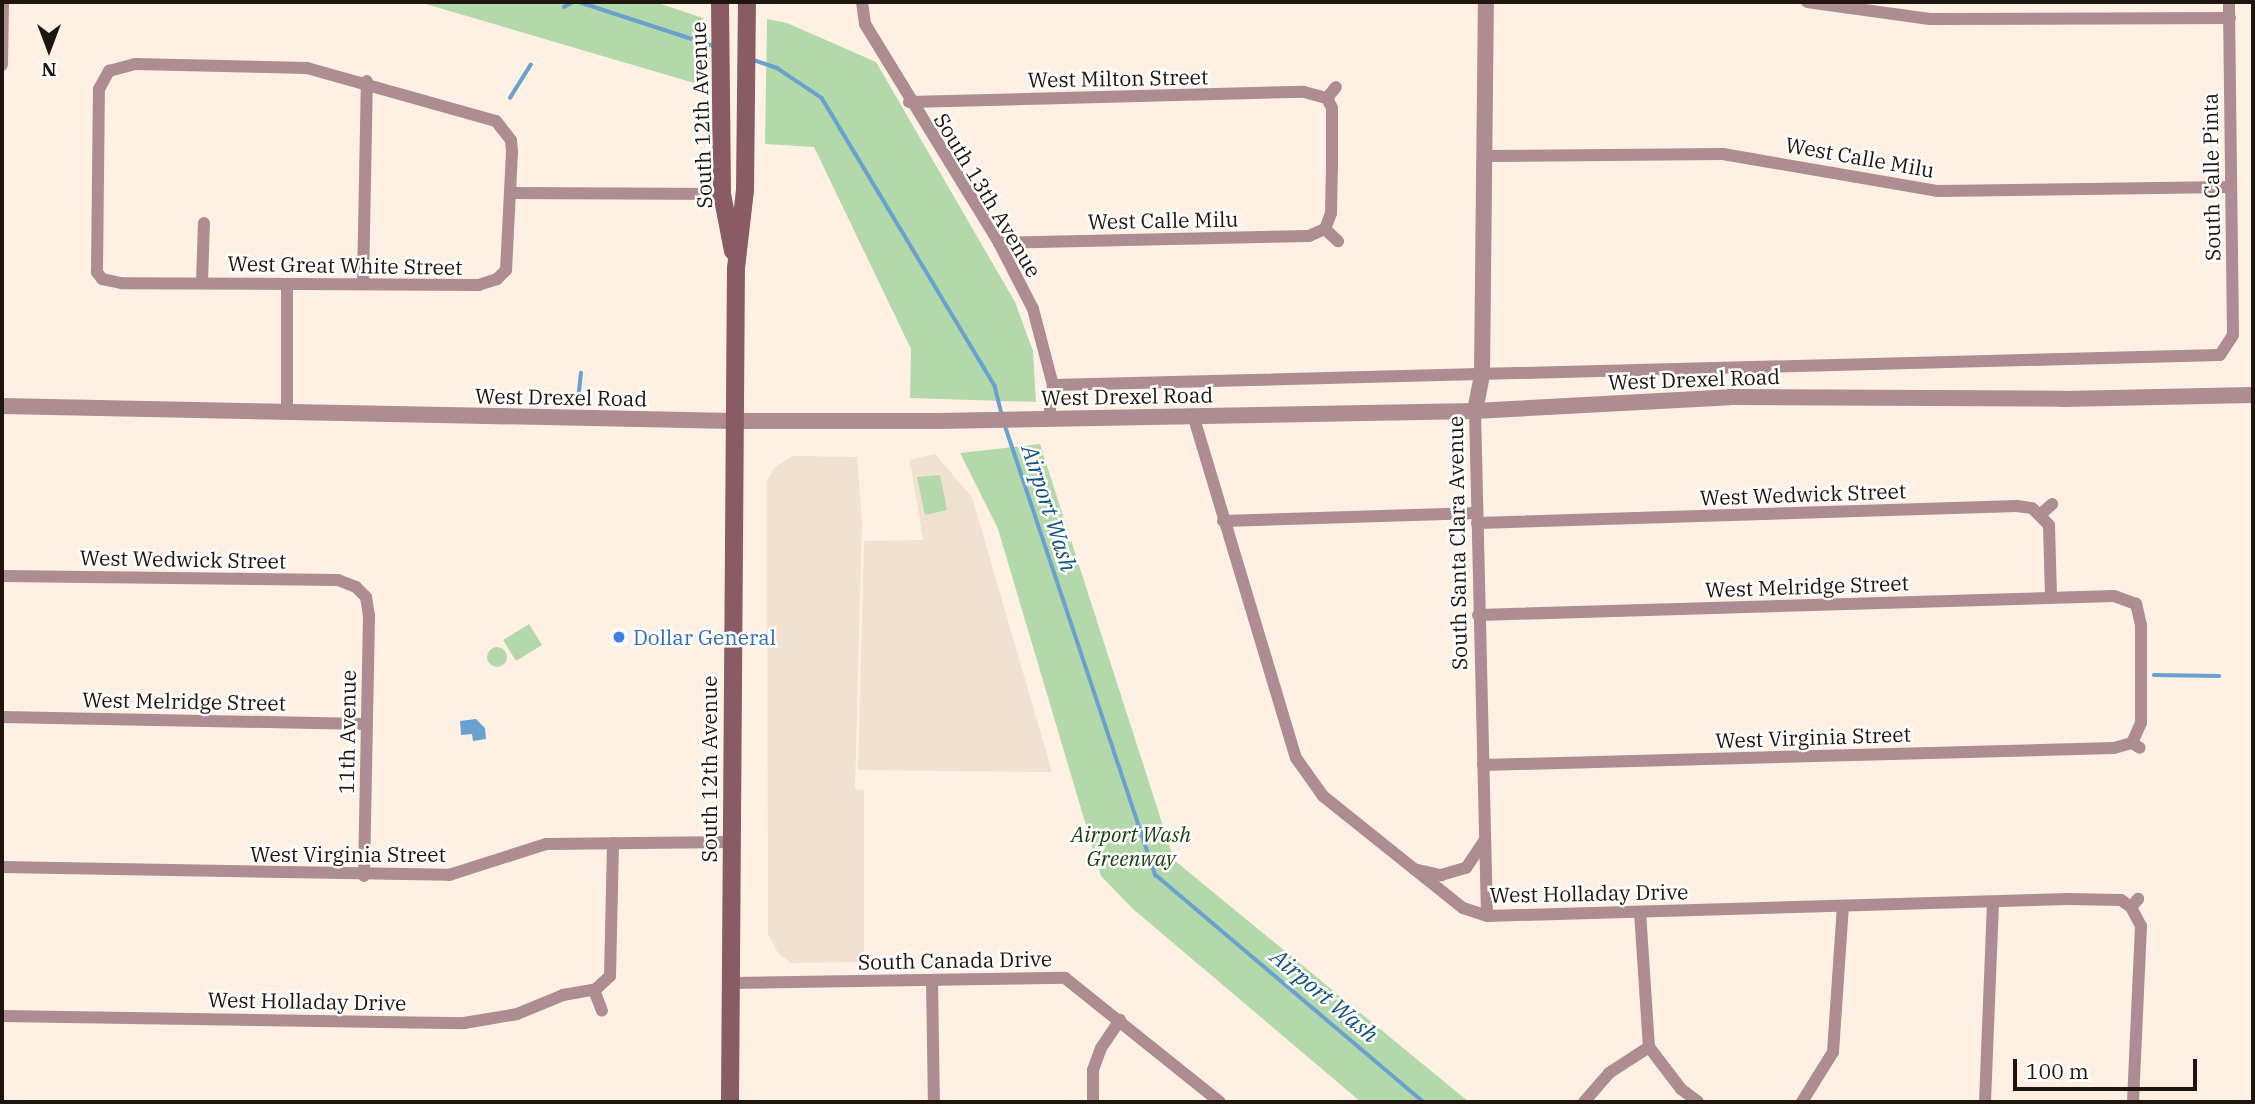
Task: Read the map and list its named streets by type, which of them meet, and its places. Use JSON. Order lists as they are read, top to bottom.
{
  "streets": {
    "main road": ["South 12th Avenue"],
    "street": [
      "West Milton Street",
      "West Calle Milu",
      "South Calle Pinta",
      "South 13th Avenue",
      "West Great White Street",
      "West Drexel Road",
      "West Wedwick Street",
      "South Santa Clara Avenue",
      "West Melridge Street",
      "11th Avenue",
      "West Virginia Street",
      "West Holladay Drive",
      "South Canada Drive"
    ]
  },
  "crossings": [
    ["West Milton Street", "South 13th Avenue"],
    ["South 12th Avenue", "West Drexel Road"],
    ["South 12th Avenue", "West Virginia Street"],
    ["South 12th Avenue", "South Canada Drive"],
    ["West Calle Milu", "South Calle Pinta"],
    ["West Calle Milu", "South 13th Avenue"],
    ["West Calle Milu", "South Santa Clara Avenue"],
    ["South Calle Pinta", "West Drexel Road"],
    ["South 13th Avenue", "West Drexel Road"],
    ["West Drexel Road", "South Santa Clara Avenue"],
    ["West Drexel Road", "West Holladay Drive"],
    ["West Wedwick Street", "South Santa Clara Avenue"],
    ["West Wedwick Street", "11th Avenue"],
    ["West Wedwick Street", "West Holladay Drive"],
    ["South Santa Clara Avenue", "West Melridge Street"],
    ["South Santa Clara Avenue", "West Virginia Street"],
    ["South Santa Clara Avenue", "West Holladay Drive"],
    ["West Melridge Street", "11th Avenue"],
    ["West Melridge Street", "West Virginia Street"],
    ["11th Avenue", "West Virginia Street"]
  ],
  "water": ["Airport Wash"],
  "parks": ["Airport Wash Greenway"],
  "places": ["Dollar General"],
  "scale_bar": "100 m",
  "north": "bottom"
}
